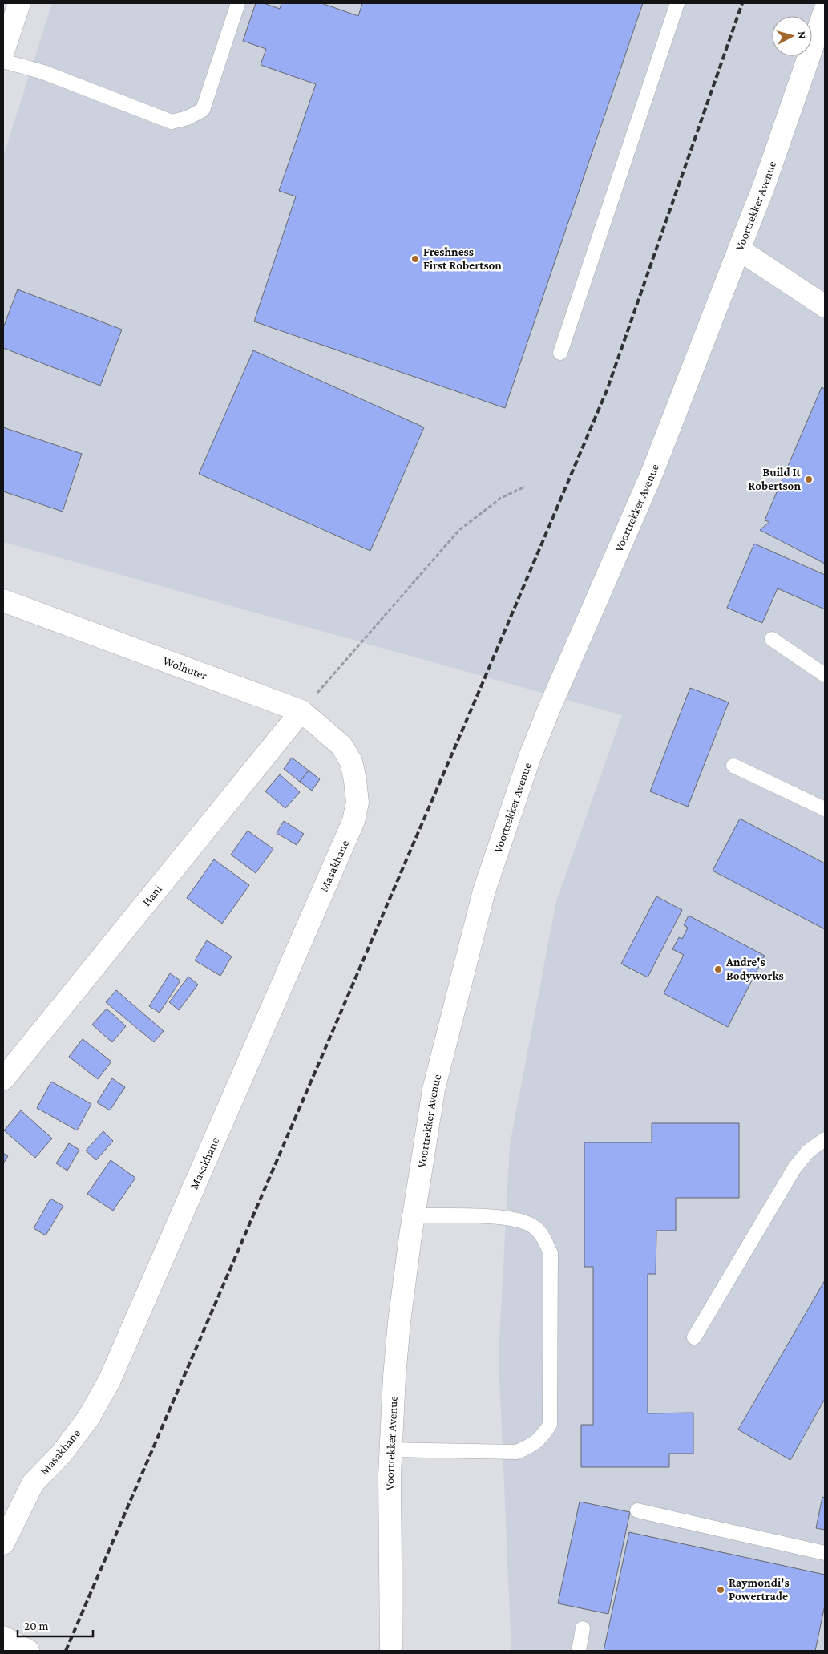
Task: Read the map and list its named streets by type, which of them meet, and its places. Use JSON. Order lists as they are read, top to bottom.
{
  "streets": {
    "street": [
      "Voortrekker Avenue",
      "Wolhuter",
      "Masakhane",
      "Hani"
    ]
  },
  "crossings": [
    ["Wolhuter", "Masakhane"],
    ["Wolhuter", "Hani"]
  ],
  "places": [
    "Freshness First Robertson",
    "Build It Robertson",
    "Andre's Bodyworks",
    "Raymondi's Powertrade"
  ],
  "scale_bar": "20 m",
  "north": "right"
}
